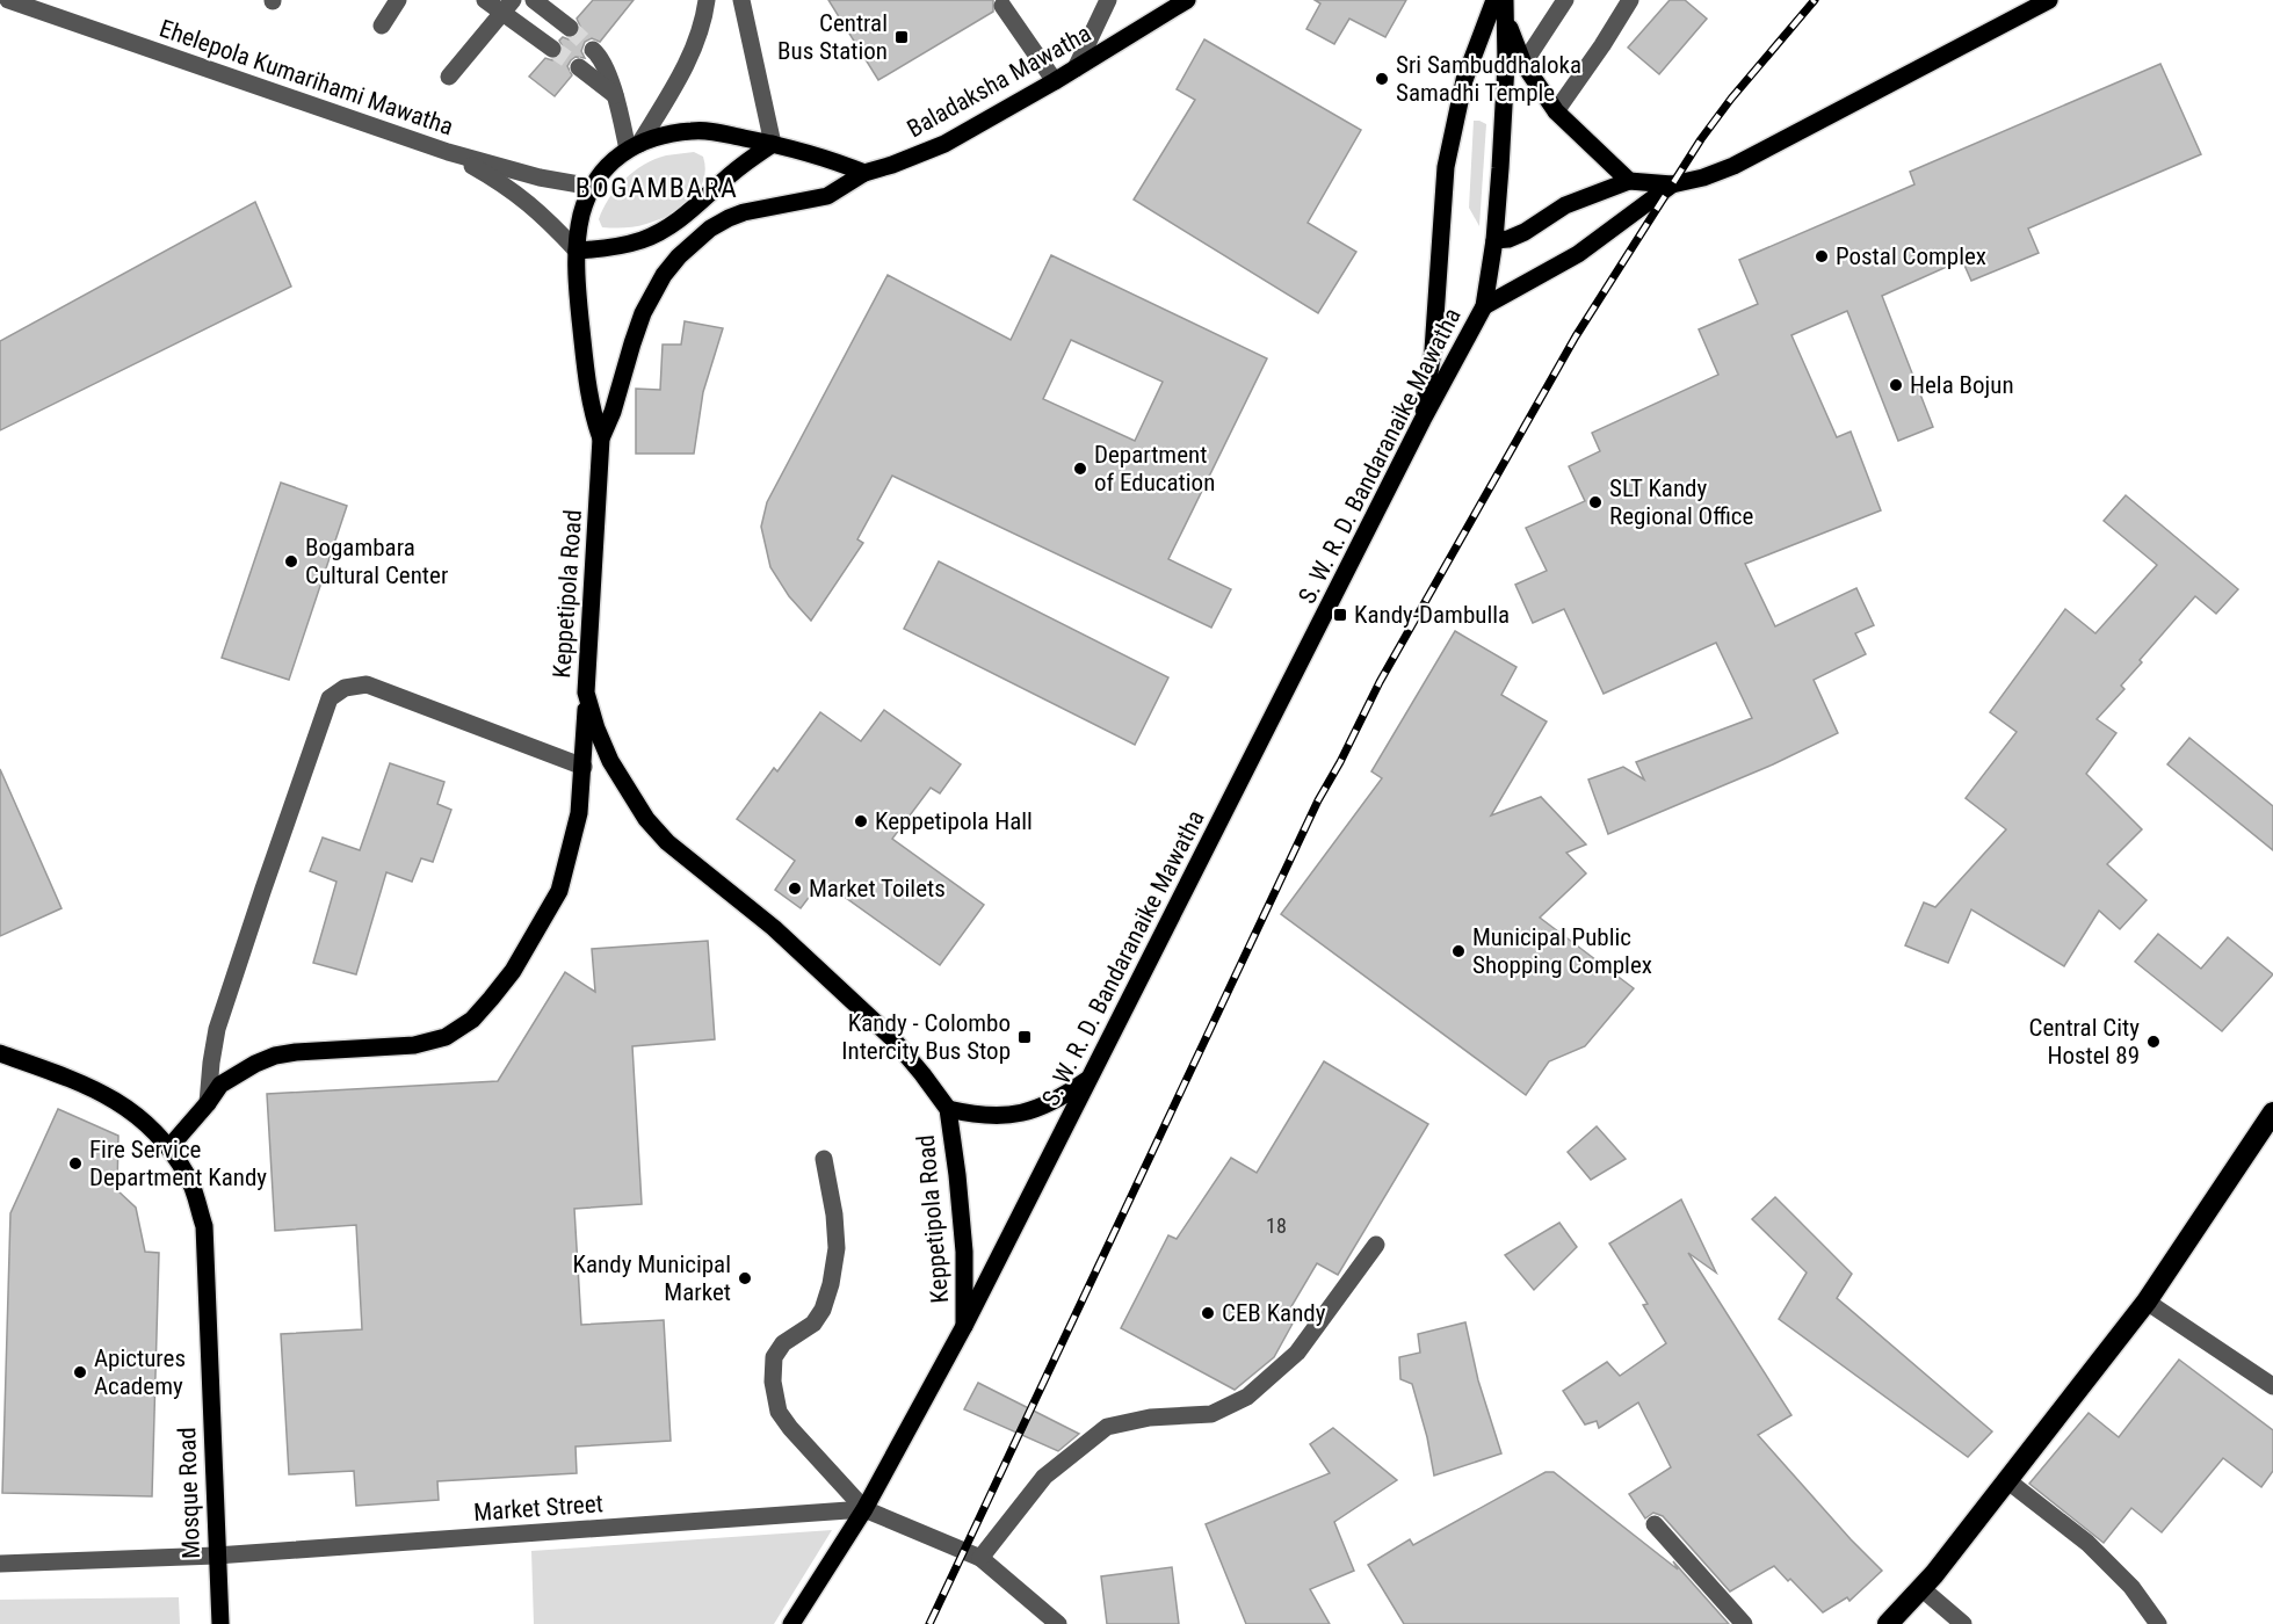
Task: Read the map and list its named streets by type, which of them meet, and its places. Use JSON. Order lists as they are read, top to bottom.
{
  "streets": {
    "main road": [
      "Baladaksha Mawatha",
      "S. W. R. D. Bandaranaike Mawatha",
      "Keppetipola Road",
      "Mosque Road"
    ],
    "street": ["Ehelepola Kumarihami Mawatha", "Market Street"]
  },
  "crossings": [
    ["Ehelepola Kumarihami Mawatha", "Keppetipola Road"],
    ["Baladaksha Mawatha", "Keppetipola Road"],
    ["S. W. R. D. Bandaranaike Mawatha", "Keppetipola Road"],
    ["S. W. R. D. Bandaranaike Mawatha", "Market Street"],
    ["Mosque Road", "Market Street"]
  ],
  "districts": ["BOGAMBARA"],
  "places": {
    "transit": ["Central Bus Station", "Kandy-Dambulla", "Kandy - Colombo Intercity Bus Stop"],
    "other": [
      "Sri Sambuddhaloka Samadhi Temple",
      "Postal Complex",
      "Hela Bojun",
      "Department of Education",
      "SLT Kandy Regional Office",
      "Bogambara Cultural Center",
      "Keppetipola Hall",
      "Market Toilets",
      "Municipal Public Shopping Complex",
      "Central City Hostel 89",
      "Fire Service Department Kandy",
      "Kandy Municipal Market",
      "CEB Kandy",
      "Apictures Academy"
    ]
  },
  "house_numbers": ["18"]
}
